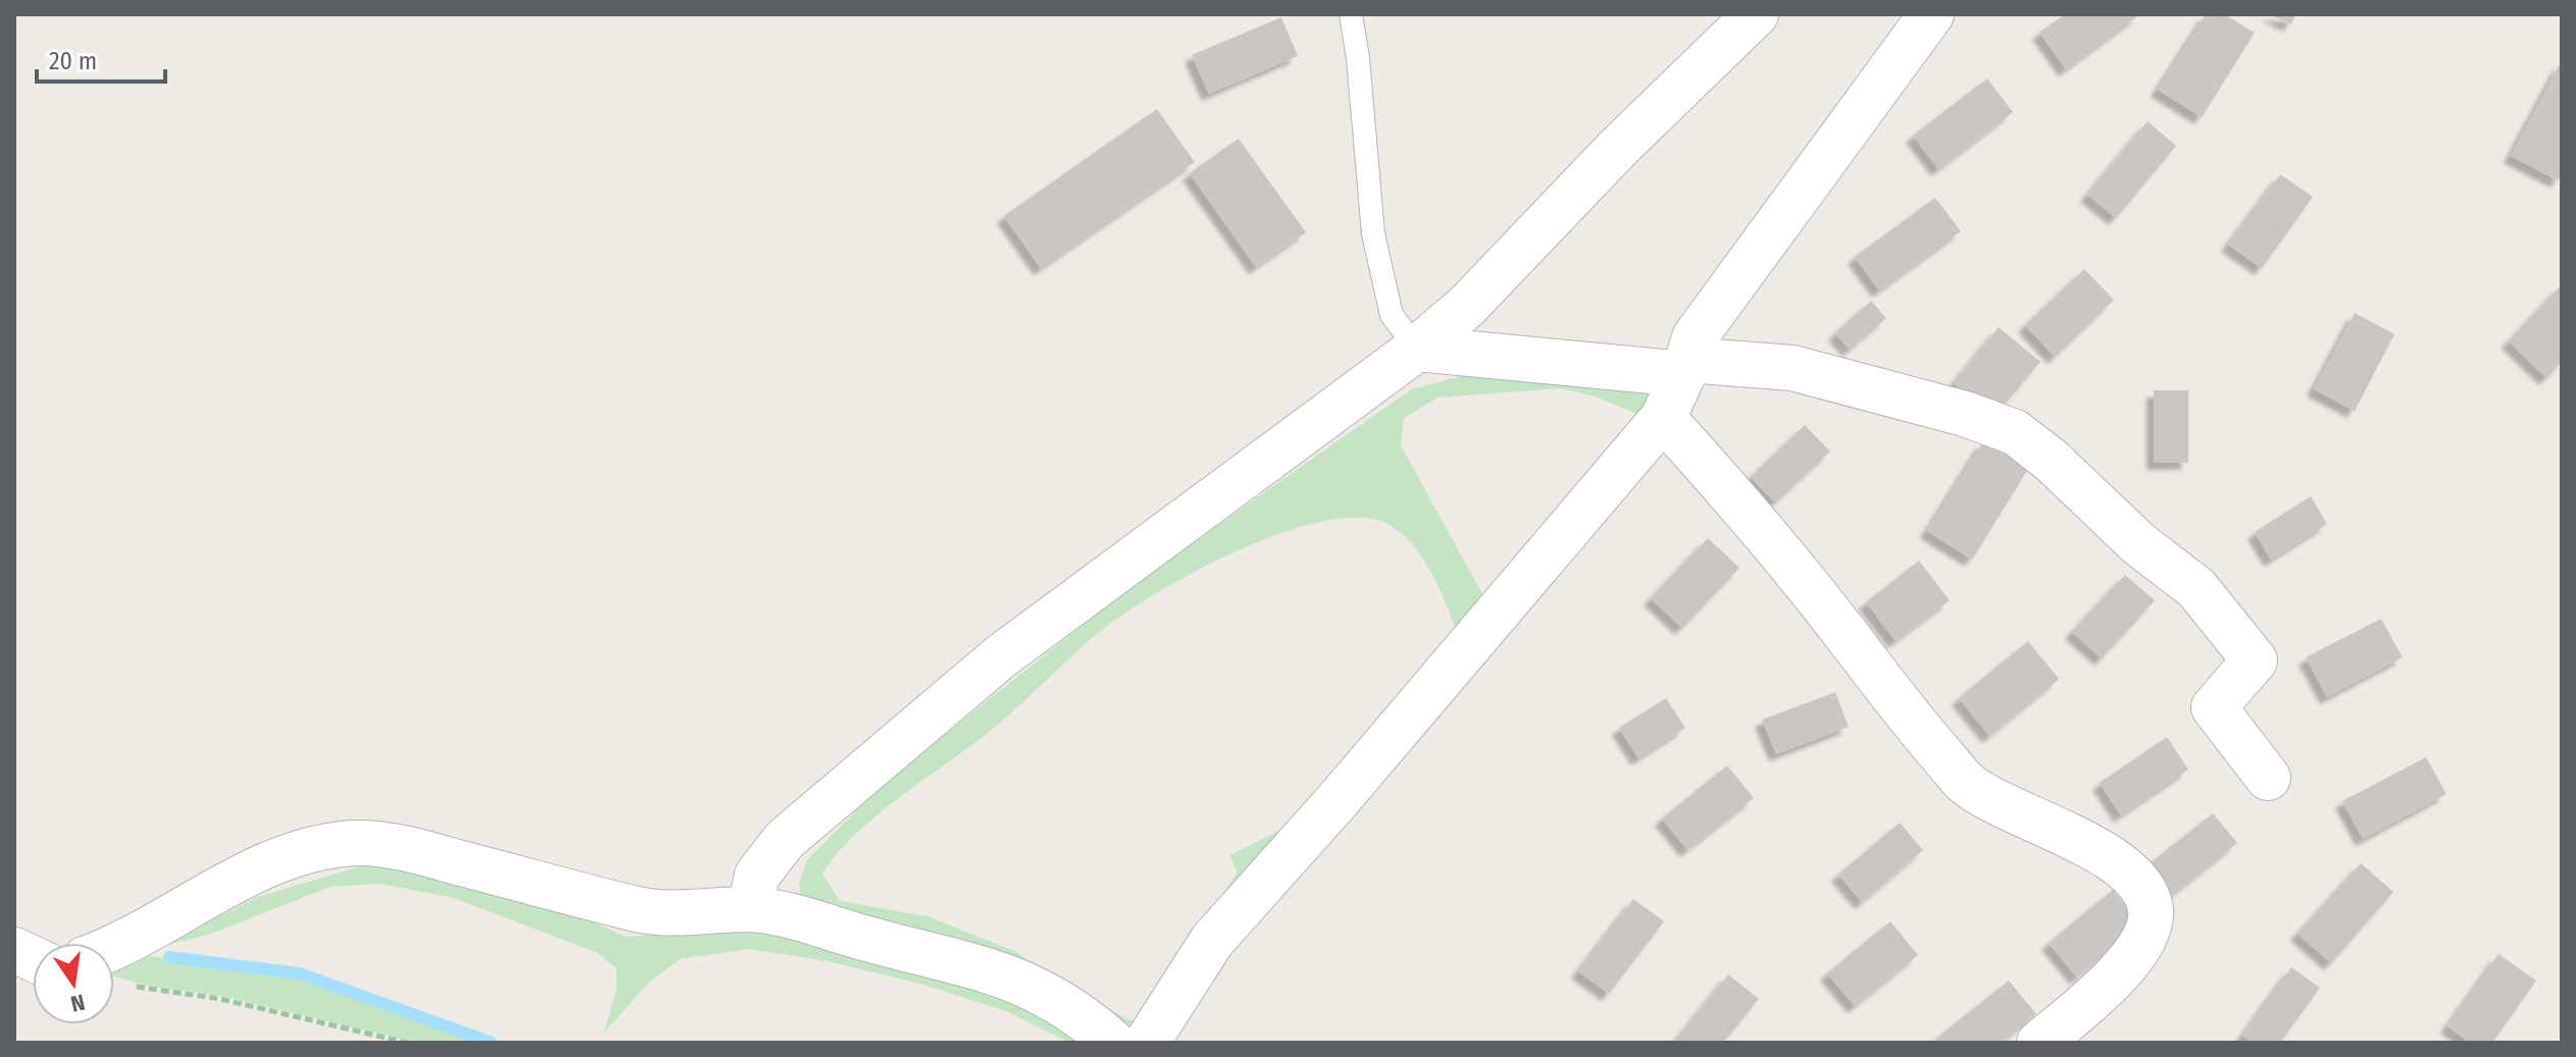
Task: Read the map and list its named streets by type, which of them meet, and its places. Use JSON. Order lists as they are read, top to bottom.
{
  "scale_bar": "20 m",
  "north": "bottom"
}
